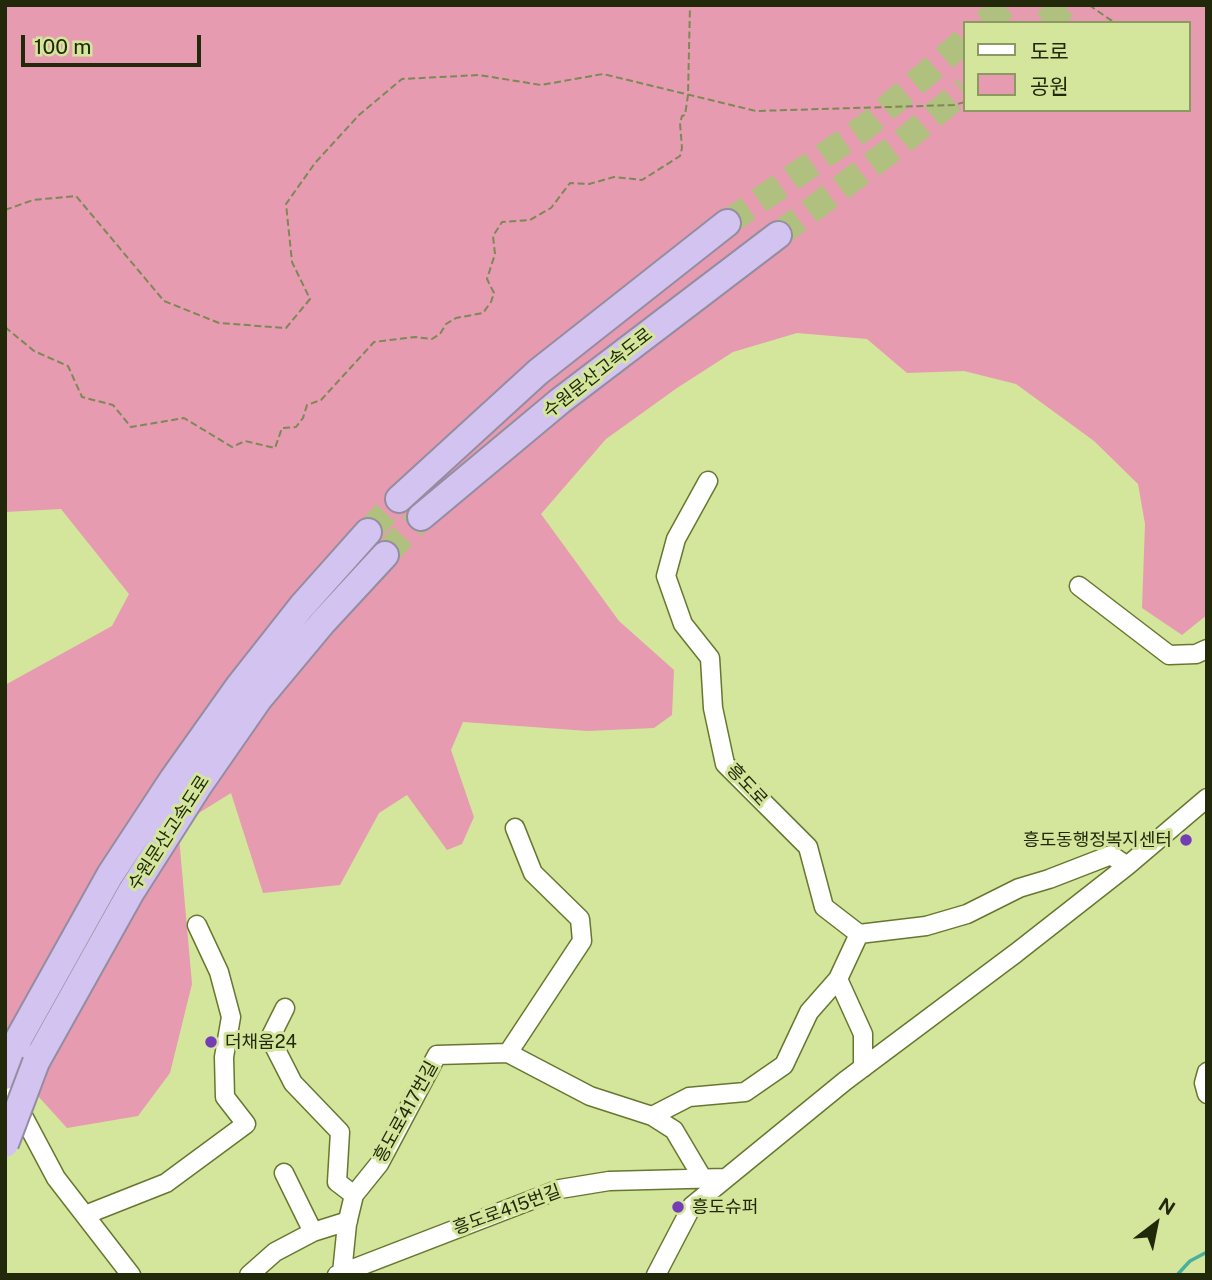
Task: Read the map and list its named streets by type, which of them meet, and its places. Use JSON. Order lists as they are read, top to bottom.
{
  "streets": {
    "highway": ["수원문산고속도로"],
    "street": ["흥도로", "흥도로417번길", "흥도로415번길"]
  },
  "crossings": [
    ["흥도로417번길", "흥도로415번길"]
  ],
  "places": ["흥도동행정복지센터", "더채움24", "흥도슈퍼"],
  "legend": ["도로", "공원"],
  "scale_bar": "100 m",
  "north": "top right"
}
